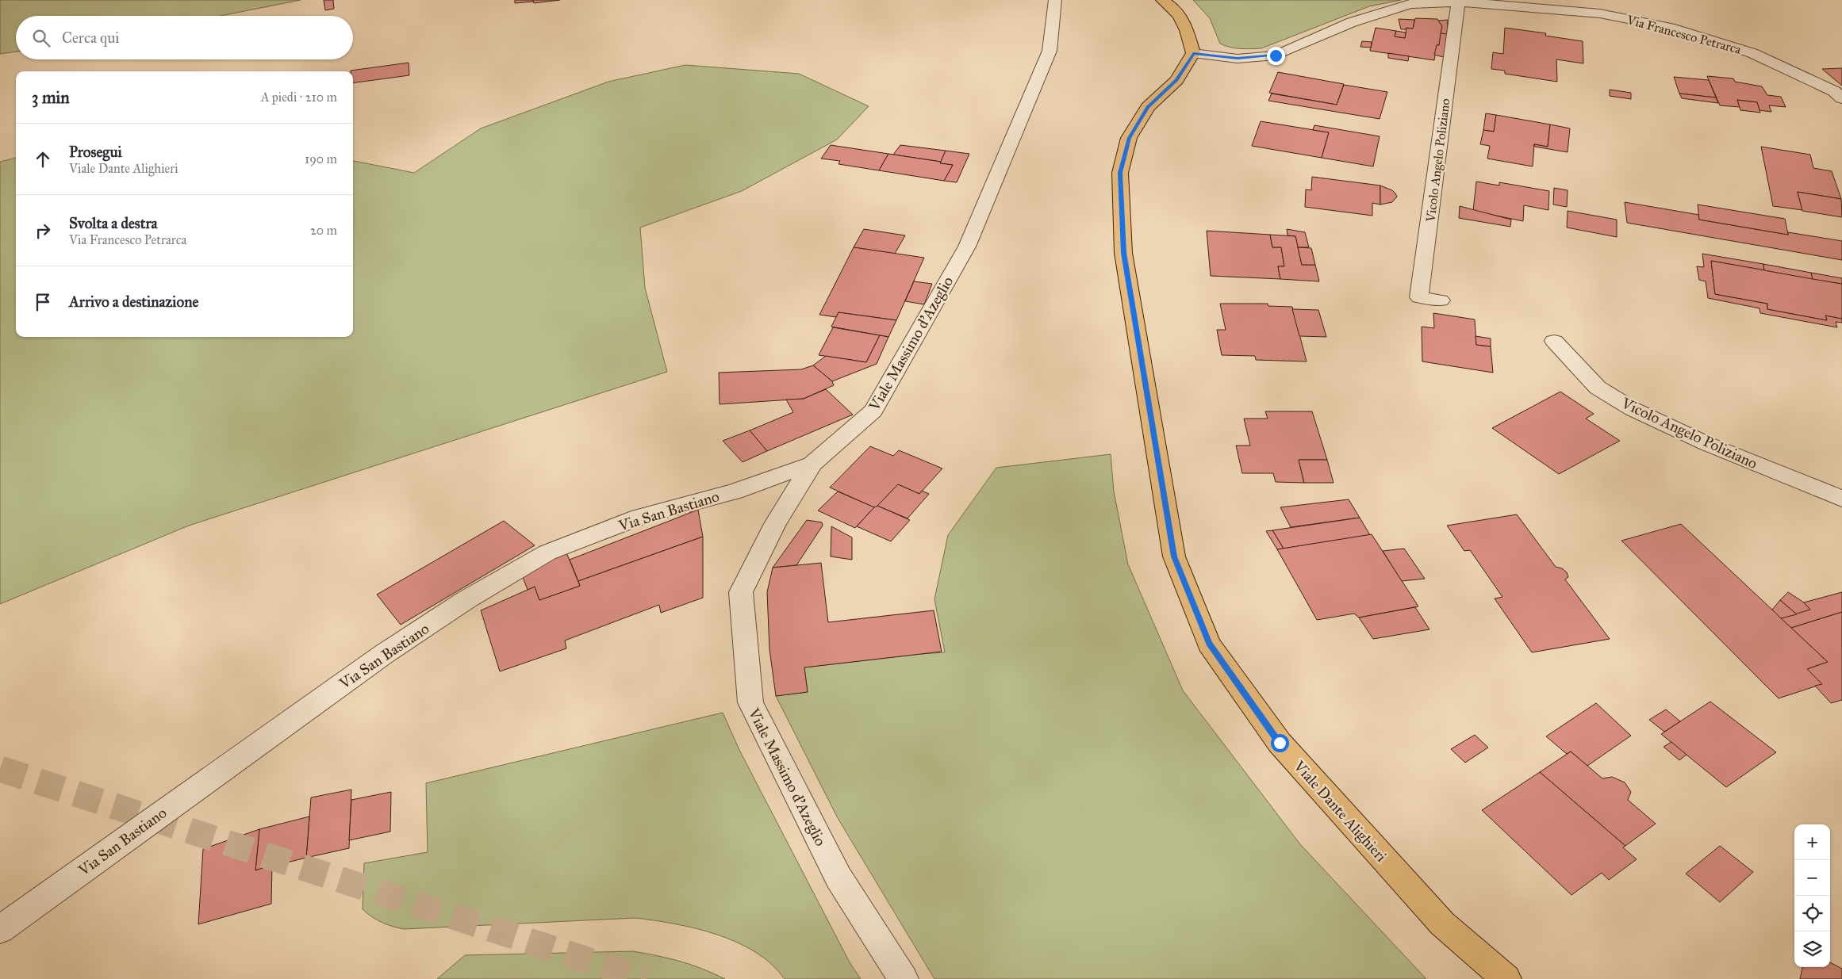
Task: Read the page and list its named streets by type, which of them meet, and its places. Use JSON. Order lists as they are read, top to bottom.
{
  "streets": {
    "main road": ["Viale Dante Alighieri"],
    "street": [
      "Via Francesco Petrarca",
      "Vicolo Angelo Poliziano",
      "Viale Massimo d'Azeglio",
      "Via San Bastiano"
    ]
  },
  "crossings": [
    ["Via Francesco Petrarca", "Vicolo Angelo Poliziano"],
    ["Via Francesco Petrarca", "Viale Dante Alighieri"],
    ["Viale Massimo d'Azeglio", "Via San Bastiano"]
  ],
  "page": {
    "search": "Cerca qui",
    "heading": ["3 min", "A piedi · 210 m"],
    "list": [
      ["Prosegui", "Viale Dante Alighieri", "190 m"],
      ["Svolta a destra", "Via Francesco Petrarca", "20 m"],
      "Arrivo a destinazione"
    ],
    "map_buttons": ["+", "−"]
  }
}
